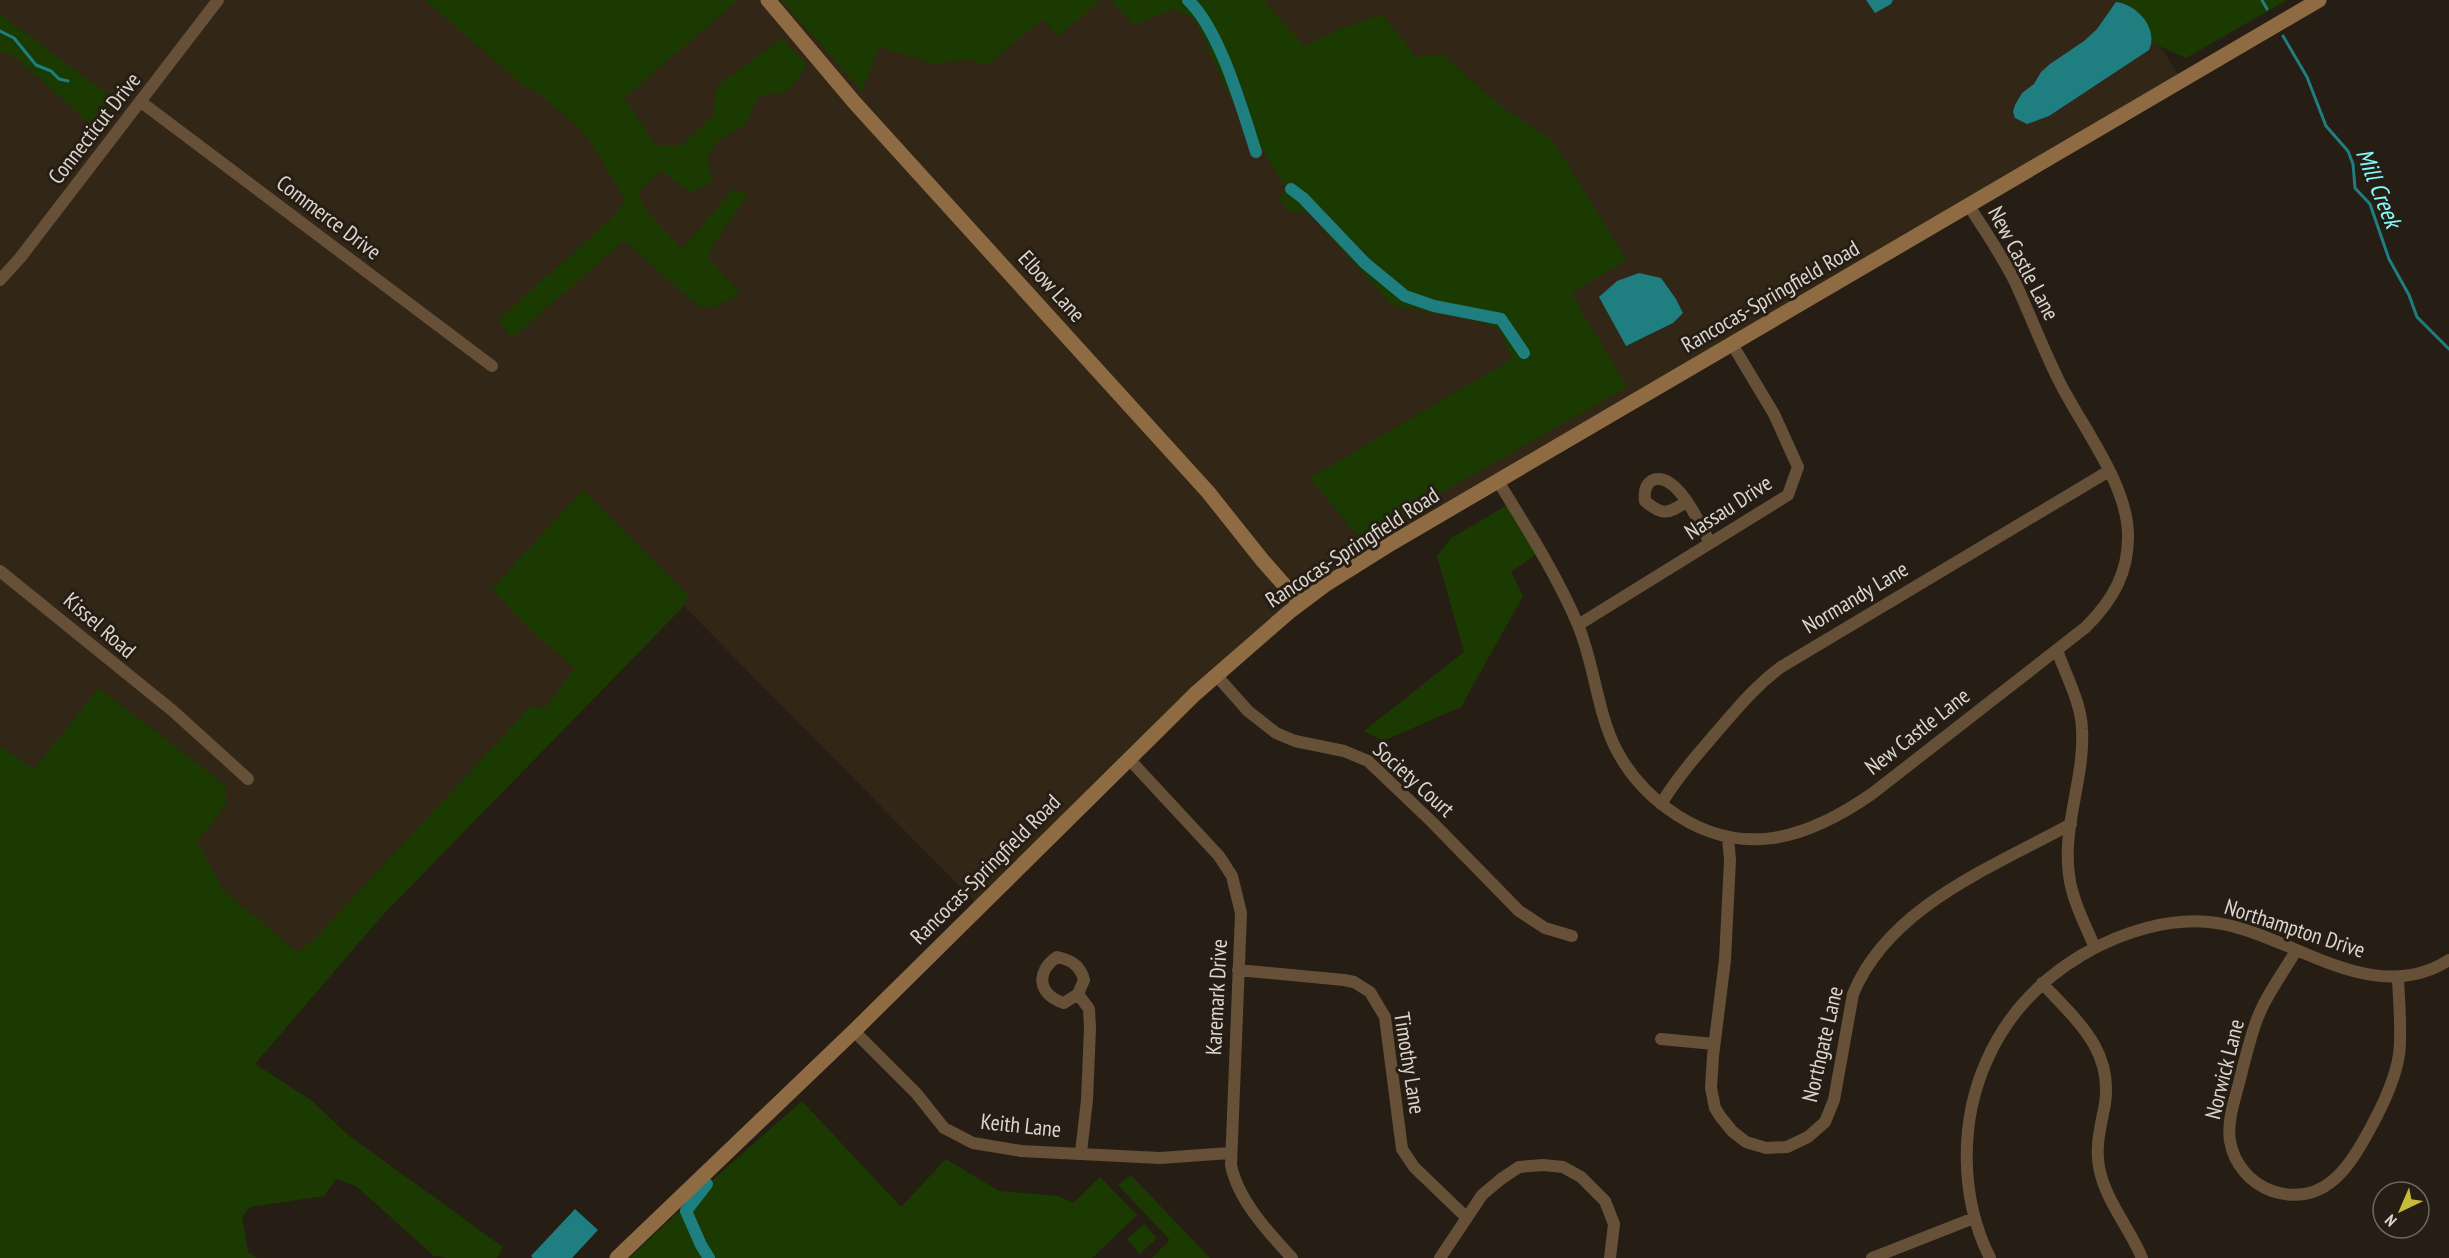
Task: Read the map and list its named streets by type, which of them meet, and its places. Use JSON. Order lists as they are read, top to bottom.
{
  "streets": {
    "main road": ["Elbow Lane", "Rancocas-Springfield Road"],
    "street": [
      "Connecticut Drive",
      "Commerce Drive",
      "New Castle Lane",
      "Nassau Drive",
      "Normandy Lane",
      "Kissel Road",
      "Society Court",
      "Northampton Drive",
      "Karemark Drive",
      "Northgate Lane",
      "Timothy Lane",
      "Norwick Lane",
      "Keith Lane"
    ]
  },
  "crossings": [
    ["Connecticut Drive", "Commerce Drive"],
    ["New Castle Lane", "Rancocas-Springfield Road"],
    ["New Castle Lane", "Nassau Drive"],
    ["New Castle Lane", "Normandy Lane"],
    ["New Castle Lane", "Northgate Lane"],
    ["Elbow Lane", "Rancocas-Springfield Road"],
    ["Rancocas-Springfield Road", "Nassau Drive"],
    ["Rancocas-Springfield Road", "Society Court"],
    ["Rancocas-Springfield Road", "Karemark Drive"],
    ["Rancocas-Springfield Road", "Keith Lane"],
    ["Northampton Drive", "Norwick Lane"],
    ["Karemark Drive", "Timothy Lane"],
    ["Karemark Drive", "Keith Lane"]
  ],
  "water": ["Mill Creek"],
  "north": "bottom left"
}
